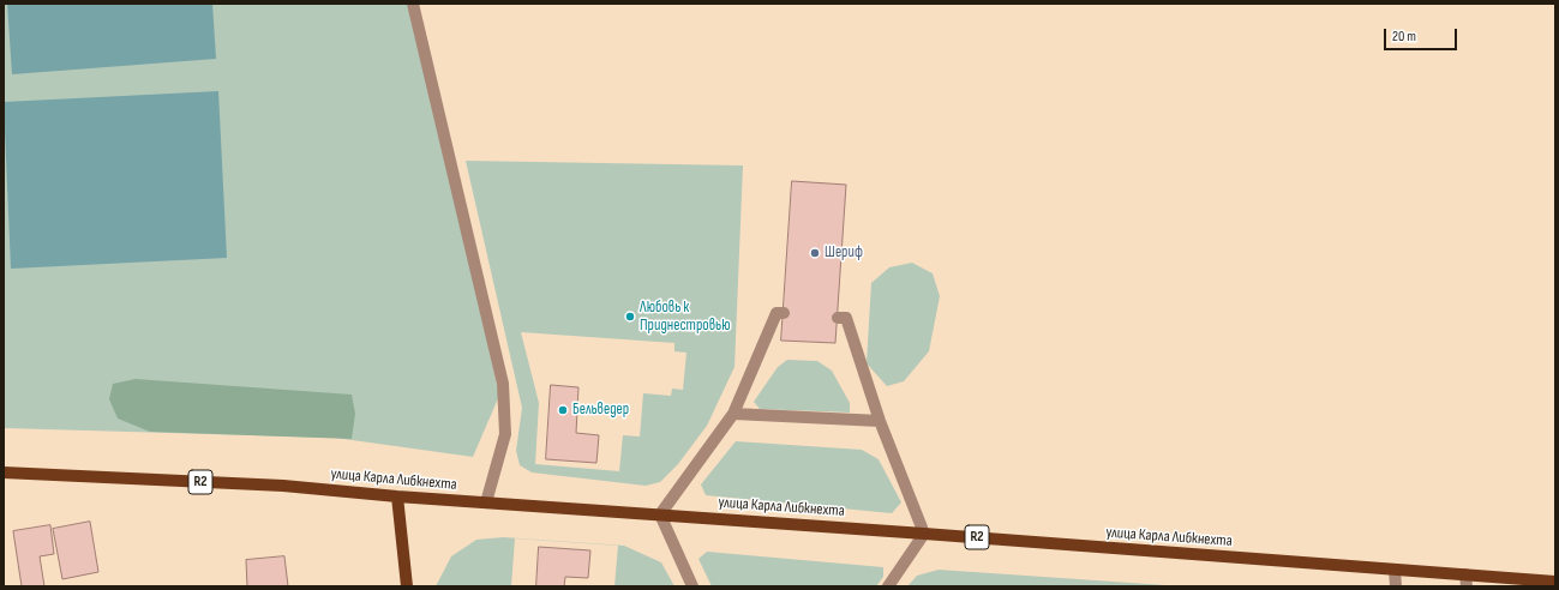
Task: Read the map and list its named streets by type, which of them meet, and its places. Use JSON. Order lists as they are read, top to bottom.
{
  "streets": {
    "main road": ["улица Карла Либкнехта", "R2"]
  },
  "places": ["Шериф", "Любовь к Приднестровью", "Бельведер"],
  "scale_bar": "20 m"
}
